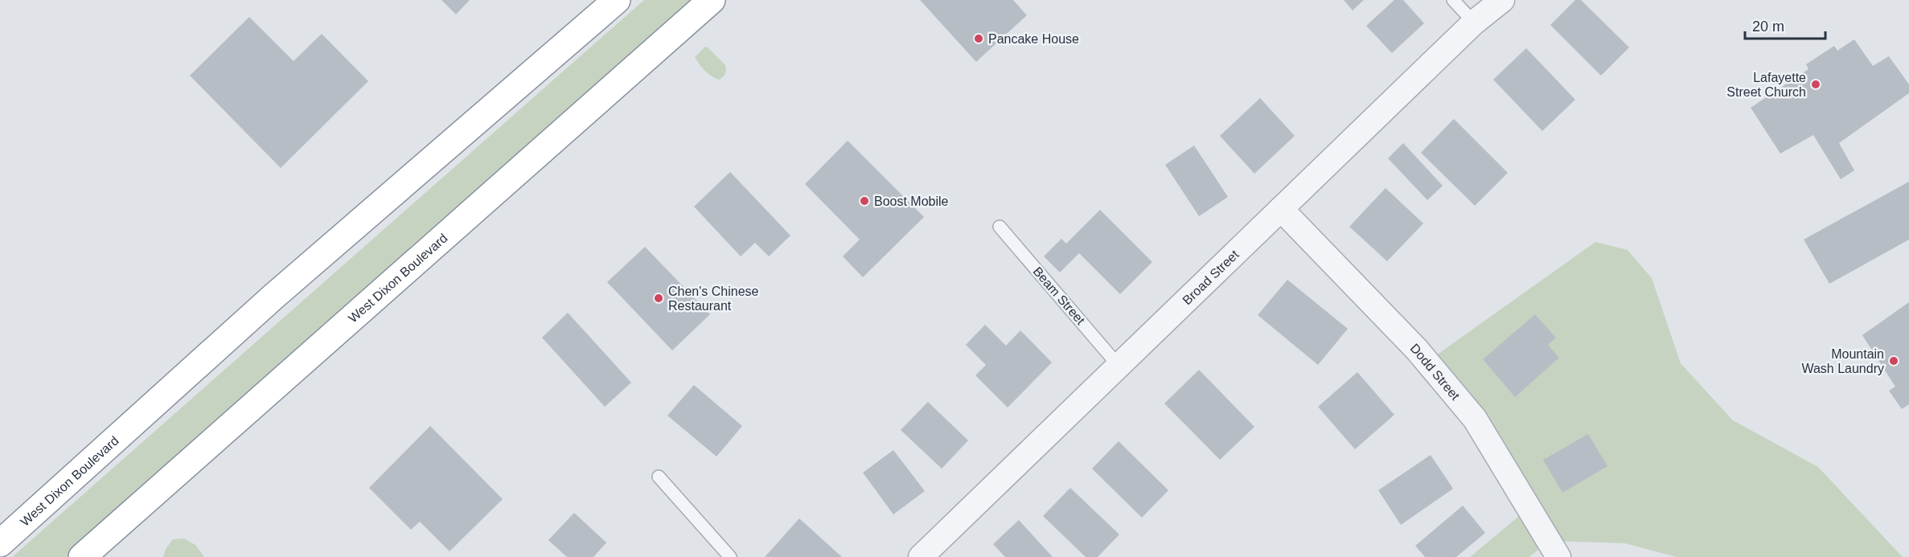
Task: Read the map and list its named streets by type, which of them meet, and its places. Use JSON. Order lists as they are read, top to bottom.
{
  "streets": {
    "highway": ["West Dixon Boulevard"],
    "street": ["Broad Street", "Dodd Street"],
    "lane": ["Beam Street"]
  },
  "crossings": [
    ["Broad Street", "Beam Street"],
    ["Broad Street", "Dodd Street"]
  ],
  "places": [
    "Pancake House",
    "Lafayette Street Church",
    "Boost Mobile",
    "Chen's Chinese Restaurant",
    "Mountain Wash Laundry"
  ],
  "scale_bar": "20 m"
}
